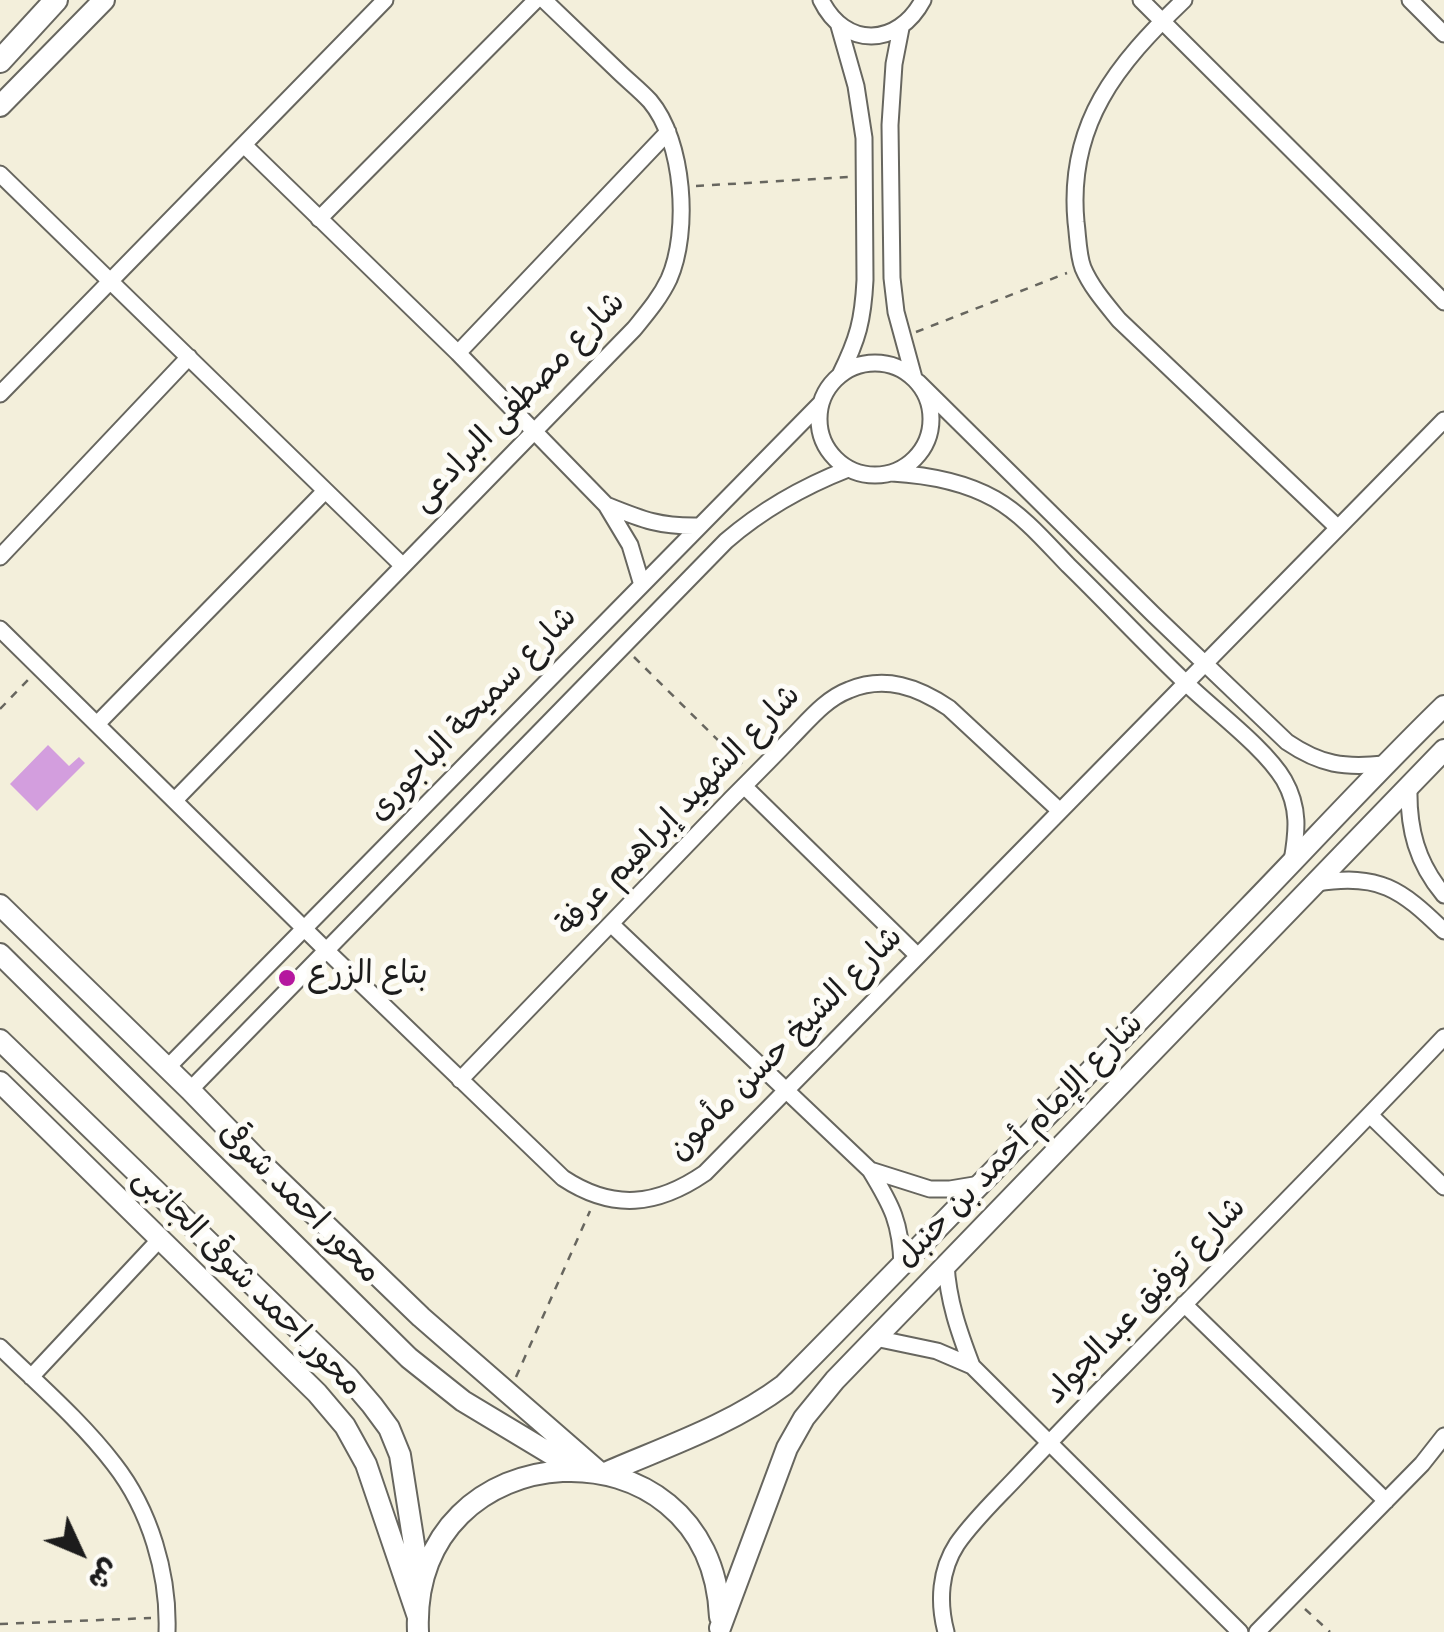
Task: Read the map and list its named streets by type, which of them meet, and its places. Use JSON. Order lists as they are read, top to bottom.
{
  "streets": {
    "street": [
      "شارع مصطفى البرادعى",
      "شارع سميحة الباجورى",
      "شارع الشهيد إبراهيم عرفة",
      "شارع الشيخ حسن مأمون",
      "شارع الإمام أحمد بن حنبل",
      "محور احمد شوقى",
      "محور احمد شوقى الجانبى",
      "شارع توفيق عبدالجواد"
    ]
  },
  "crossings": [
    ["شارع مصطفى البرادعى", "شارع الشيخ حسن مأمون"],
    ["شارع سميحة الباجورى", "شارع الشيخ حسن مأمون"],
    ["شارع الشهيد إبراهيم عرفة", "شارع الشيخ حسن مأمون"]
  ],
  "places": ["بتاع الزرع"],
  "north": "bottom right"
}
